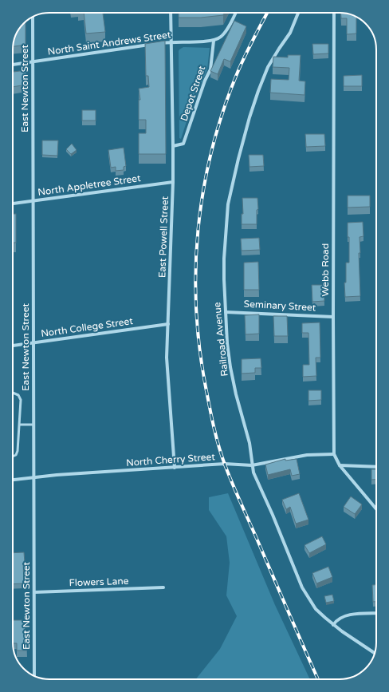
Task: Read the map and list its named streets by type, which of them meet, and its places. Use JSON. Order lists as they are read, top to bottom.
{
  "streets": {
    "street": [
      "North Saint Andrews Street",
      "East Newton Street",
      "Depot Street",
      "North Appletree Street",
      "East Powell Street",
      "Webb Road",
      "Seminary Street",
      "North College Street",
      "Railroad Avenue",
      "North Cherry Street",
      "Flowers Lane"
    ]
  },
  "crossings": [
    ["North Saint Andrews Street", "East Newton Street"],
    ["North Saint Andrews Street", "Depot Street"],
    ["North Saint Andrews Street", "East Powell Street"],
    ["East Newton Street", "North Appletree Street"],
    ["East Newton Street", "North College Street"],
    ["East Newton Street", "North Cherry Street"],
    ["East Newton Street", "Flowers Lane"],
    ["Depot Street", "East Powell Street"],
    ["North Appletree Street", "East Powell Street"],
    ["East Powell Street", "North College Street"],
    ["East Powell Street", "North Cherry Street"],
    ["Webb Road", "Seminary Street"],
    ["Webb Road", "North Cherry Street"],
    ["Seminary Street", "Railroad Avenue"],
    ["Railroad Avenue", "North Cherry Street"]
  ]
}
